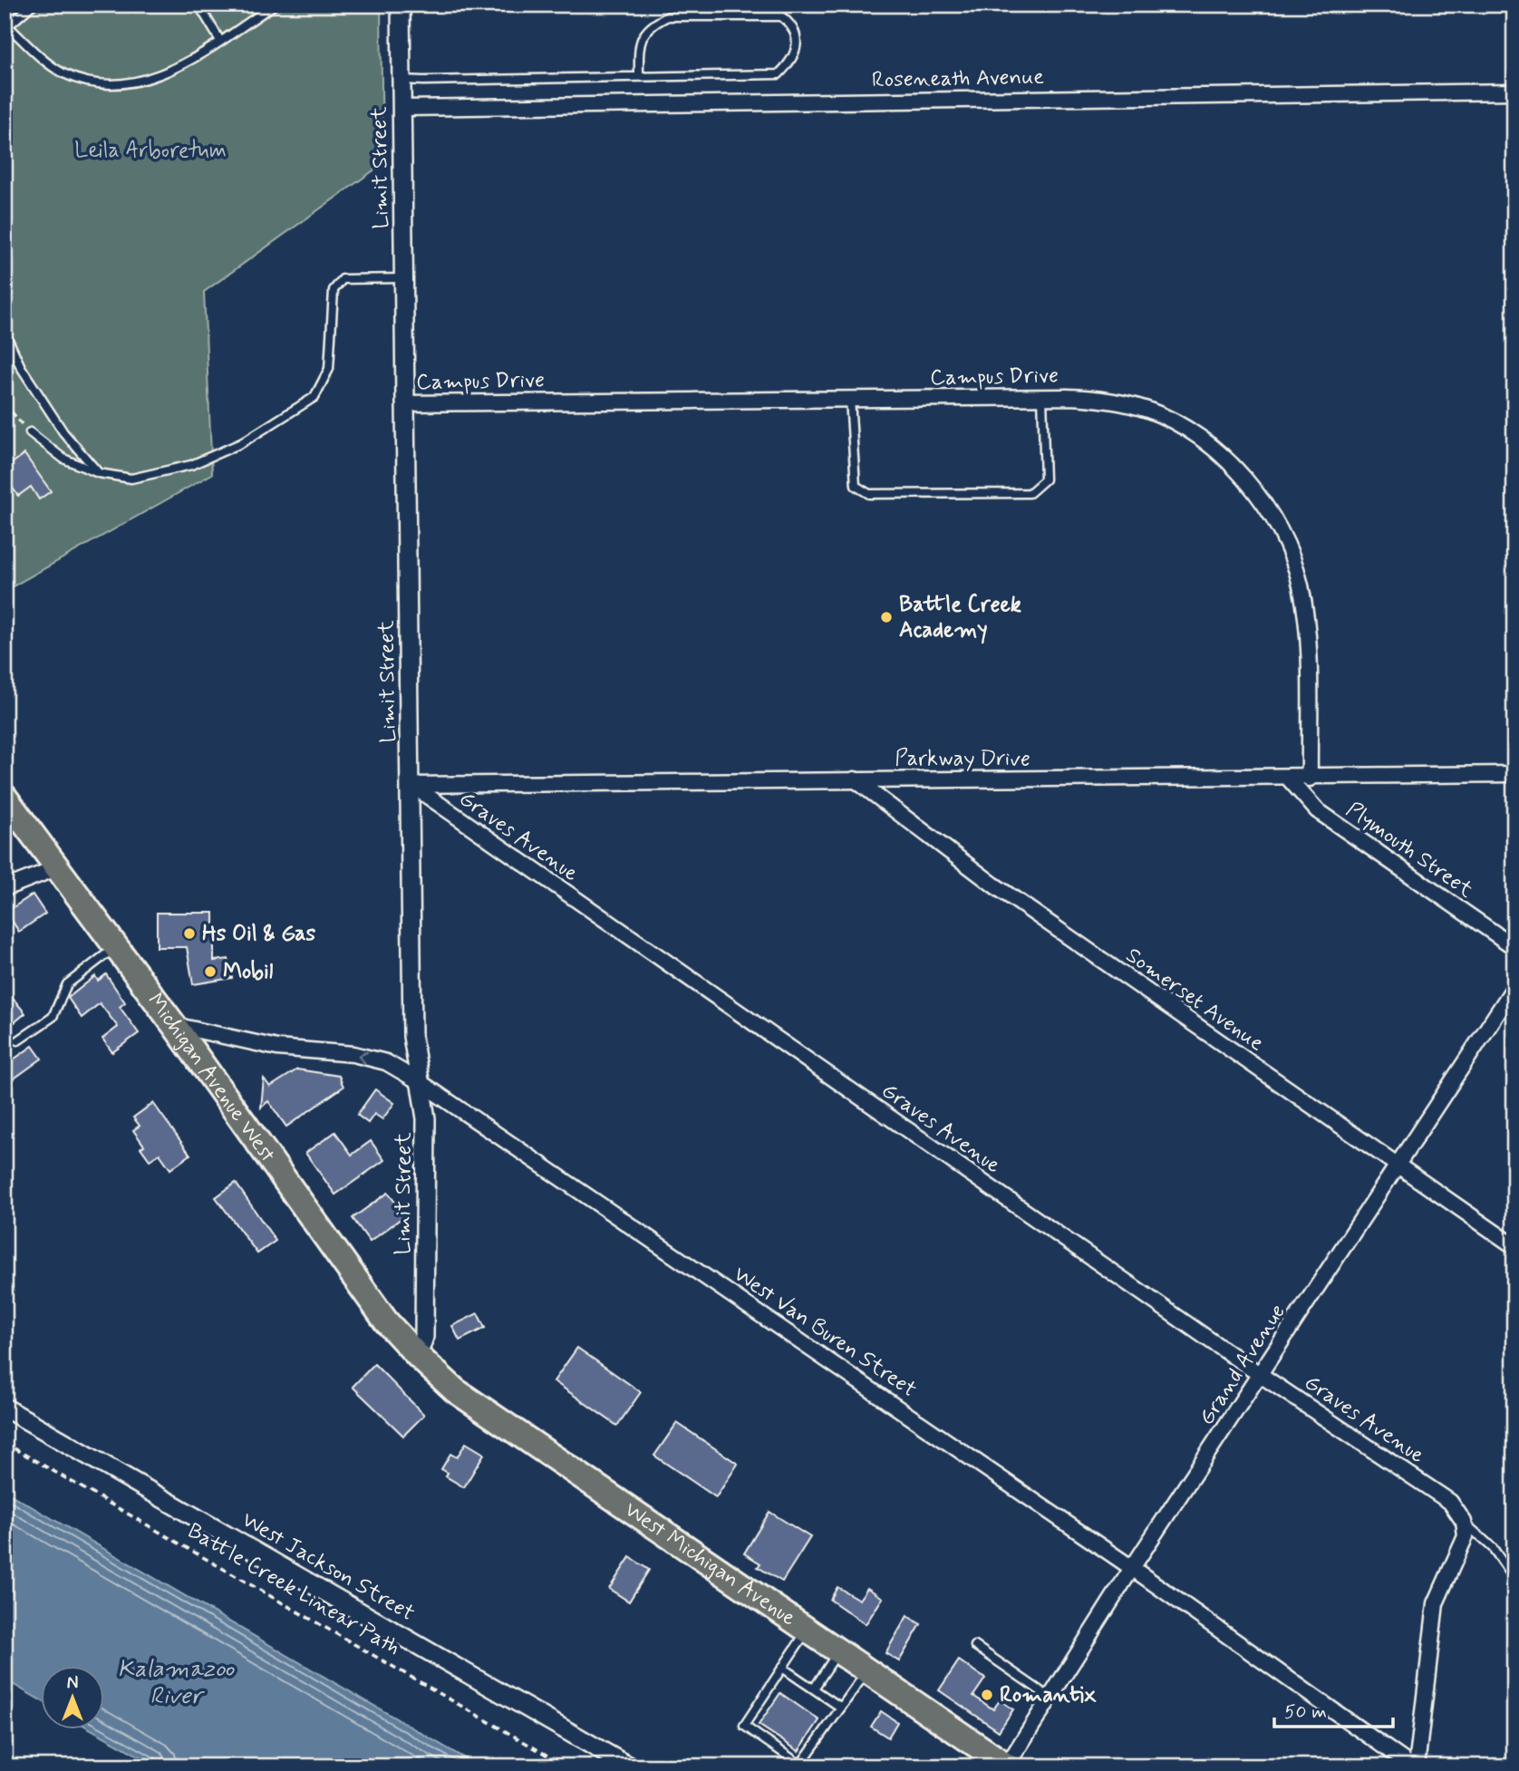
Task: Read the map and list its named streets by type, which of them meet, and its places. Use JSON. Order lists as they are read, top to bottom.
{
  "streets": {
    "highway": ["Michigan Avenue West", "West Michigan Avenue"],
    "street": [
      "Roseneath Avenue",
      "Limit Street",
      "Campus Drive",
      "Parkway Drive",
      "Graves Avenue",
      "Plymouth Street",
      "Somerset Avenue",
      "West Van Buren Street",
      "Grand Avenue",
      "West Jackson Street"
    ],
    "path": ["Battle Creek Linear Path"]
  },
  "crossings": [
    ["Roseneath Avenue", "Limit Street"],
    ["Limit Street", "Campus Drive"],
    ["Limit Street", "Parkway Drive"],
    ["Limit Street", "Graves Avenue"],
    ["Limit Street", "Michigan Avenue West"],
    ["Limit Street", "West Van Buren Street"],
    ["Limit Street", "West Michigan Avenue"],
    ["Campus Drive", "Parkway Drive"],
    ["Parkway Drive", "Graves Avenue"],
    ["Parkway Drive", "Plymouth Street"],
    ["Parkway Drive", "Somerset Avenue"],
    ["Graves Avenue", "Grand Avenue"],
    ["Somerset Avenue", "Grand Avenue"],
    ["Michigan Avenue West", "West Van Buren Street"],
    ["Michigan Avenue West", "West Michigan Avenue"],
    ["West Van Buren Street", "Grand Avenue"],
    ["Grand Avenue", "West Michigan Avenue"]
  ],
  "water": ["Kalamazoo River"],
  "parks": ["Leila Arboretum"],
  "places": [
    "Battle Creek Academy",
    "Hs Oil & Gas",
    "Mobil",
    "Romantix"
  ],
  "scale_bar": "50 m",
  "north": "top"
}
